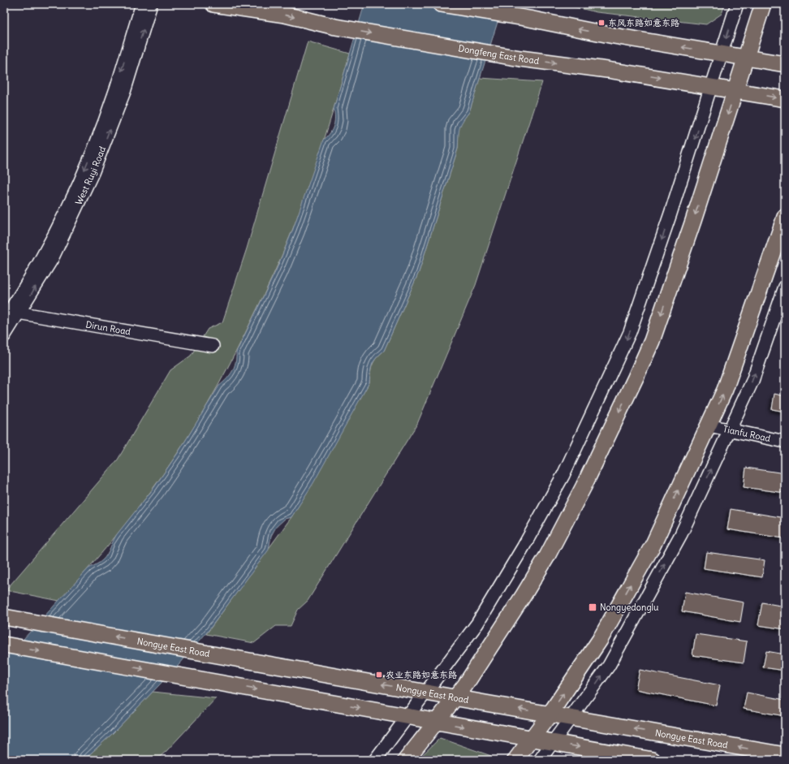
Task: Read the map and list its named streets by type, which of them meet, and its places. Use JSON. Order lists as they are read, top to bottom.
{
  "streets": {
    "main road": ["Dongfeng East Road", "Nongye East Road"],
    "street": ["West Ruyi Road", "Dirun Road", "Tianfu Road"]
  },
  "crossings": [
    ["West Ruyi Road", "Dirun Road"]
  ],
  "places": {
    "transit": ["东风东路如意东路", "Nongyedonglu", "农业东路如意东路"]
  }
}
